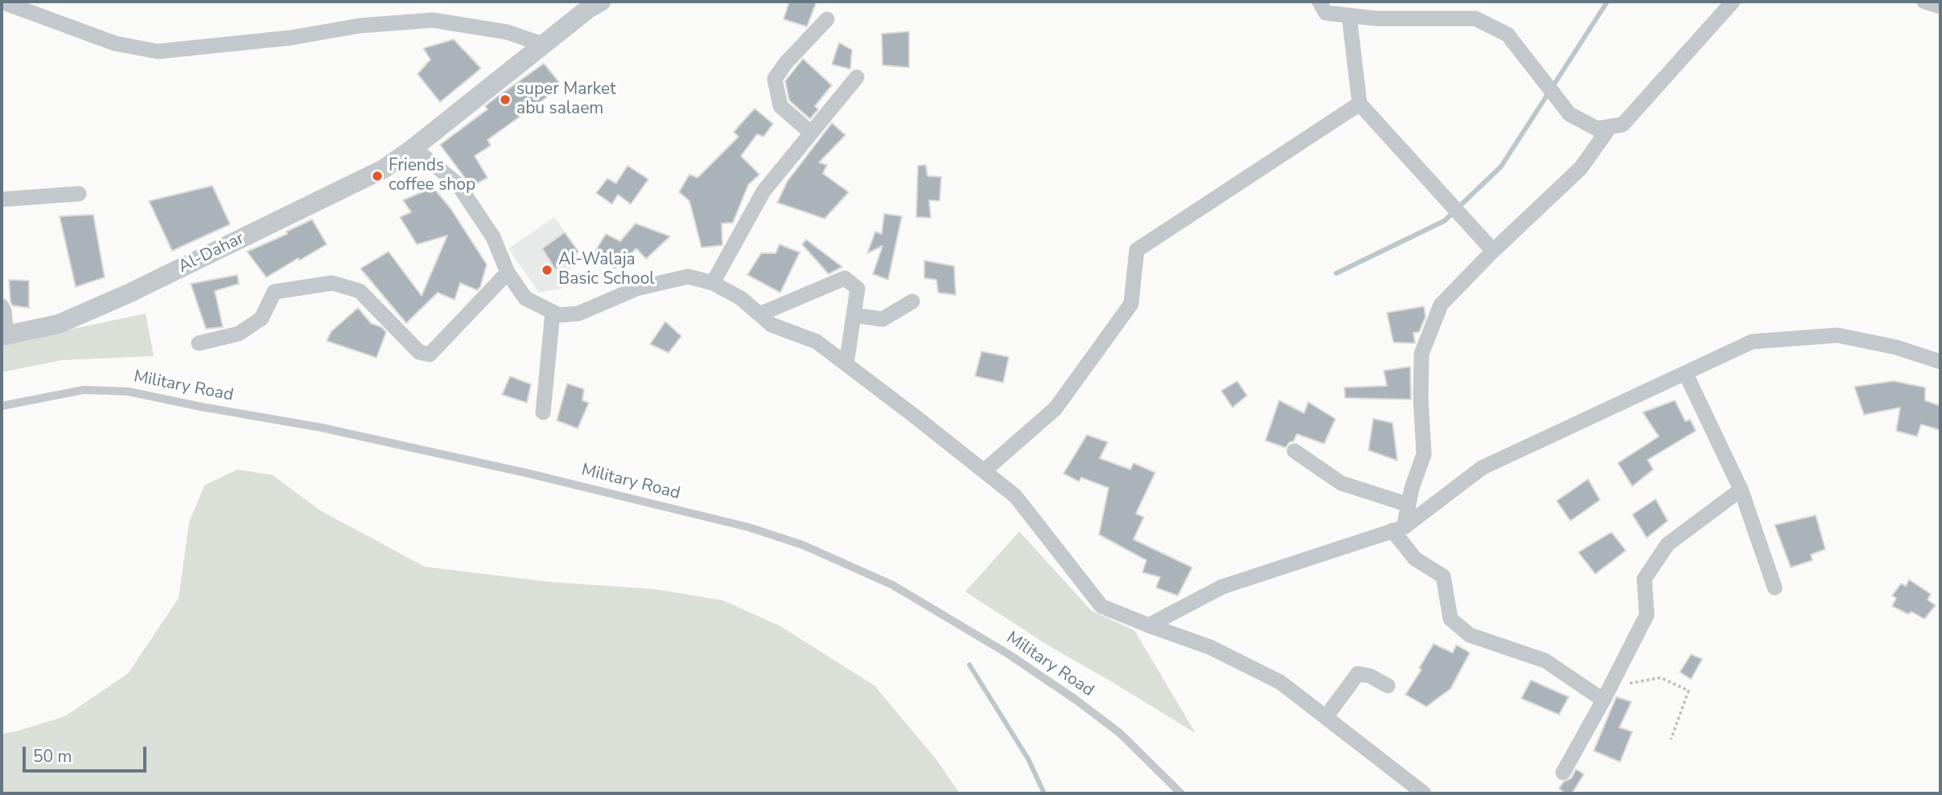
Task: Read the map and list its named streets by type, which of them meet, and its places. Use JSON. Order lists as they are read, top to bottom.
{
  "streets": {
    "street": ["Al-Dahar"],
    "lane": ["Military Road"]
  },
  "places": ["super Market abu salaem", "Friends coffee shop", "Al-Walaja Basic School"],
  "scale_bar": "50 m"
}
